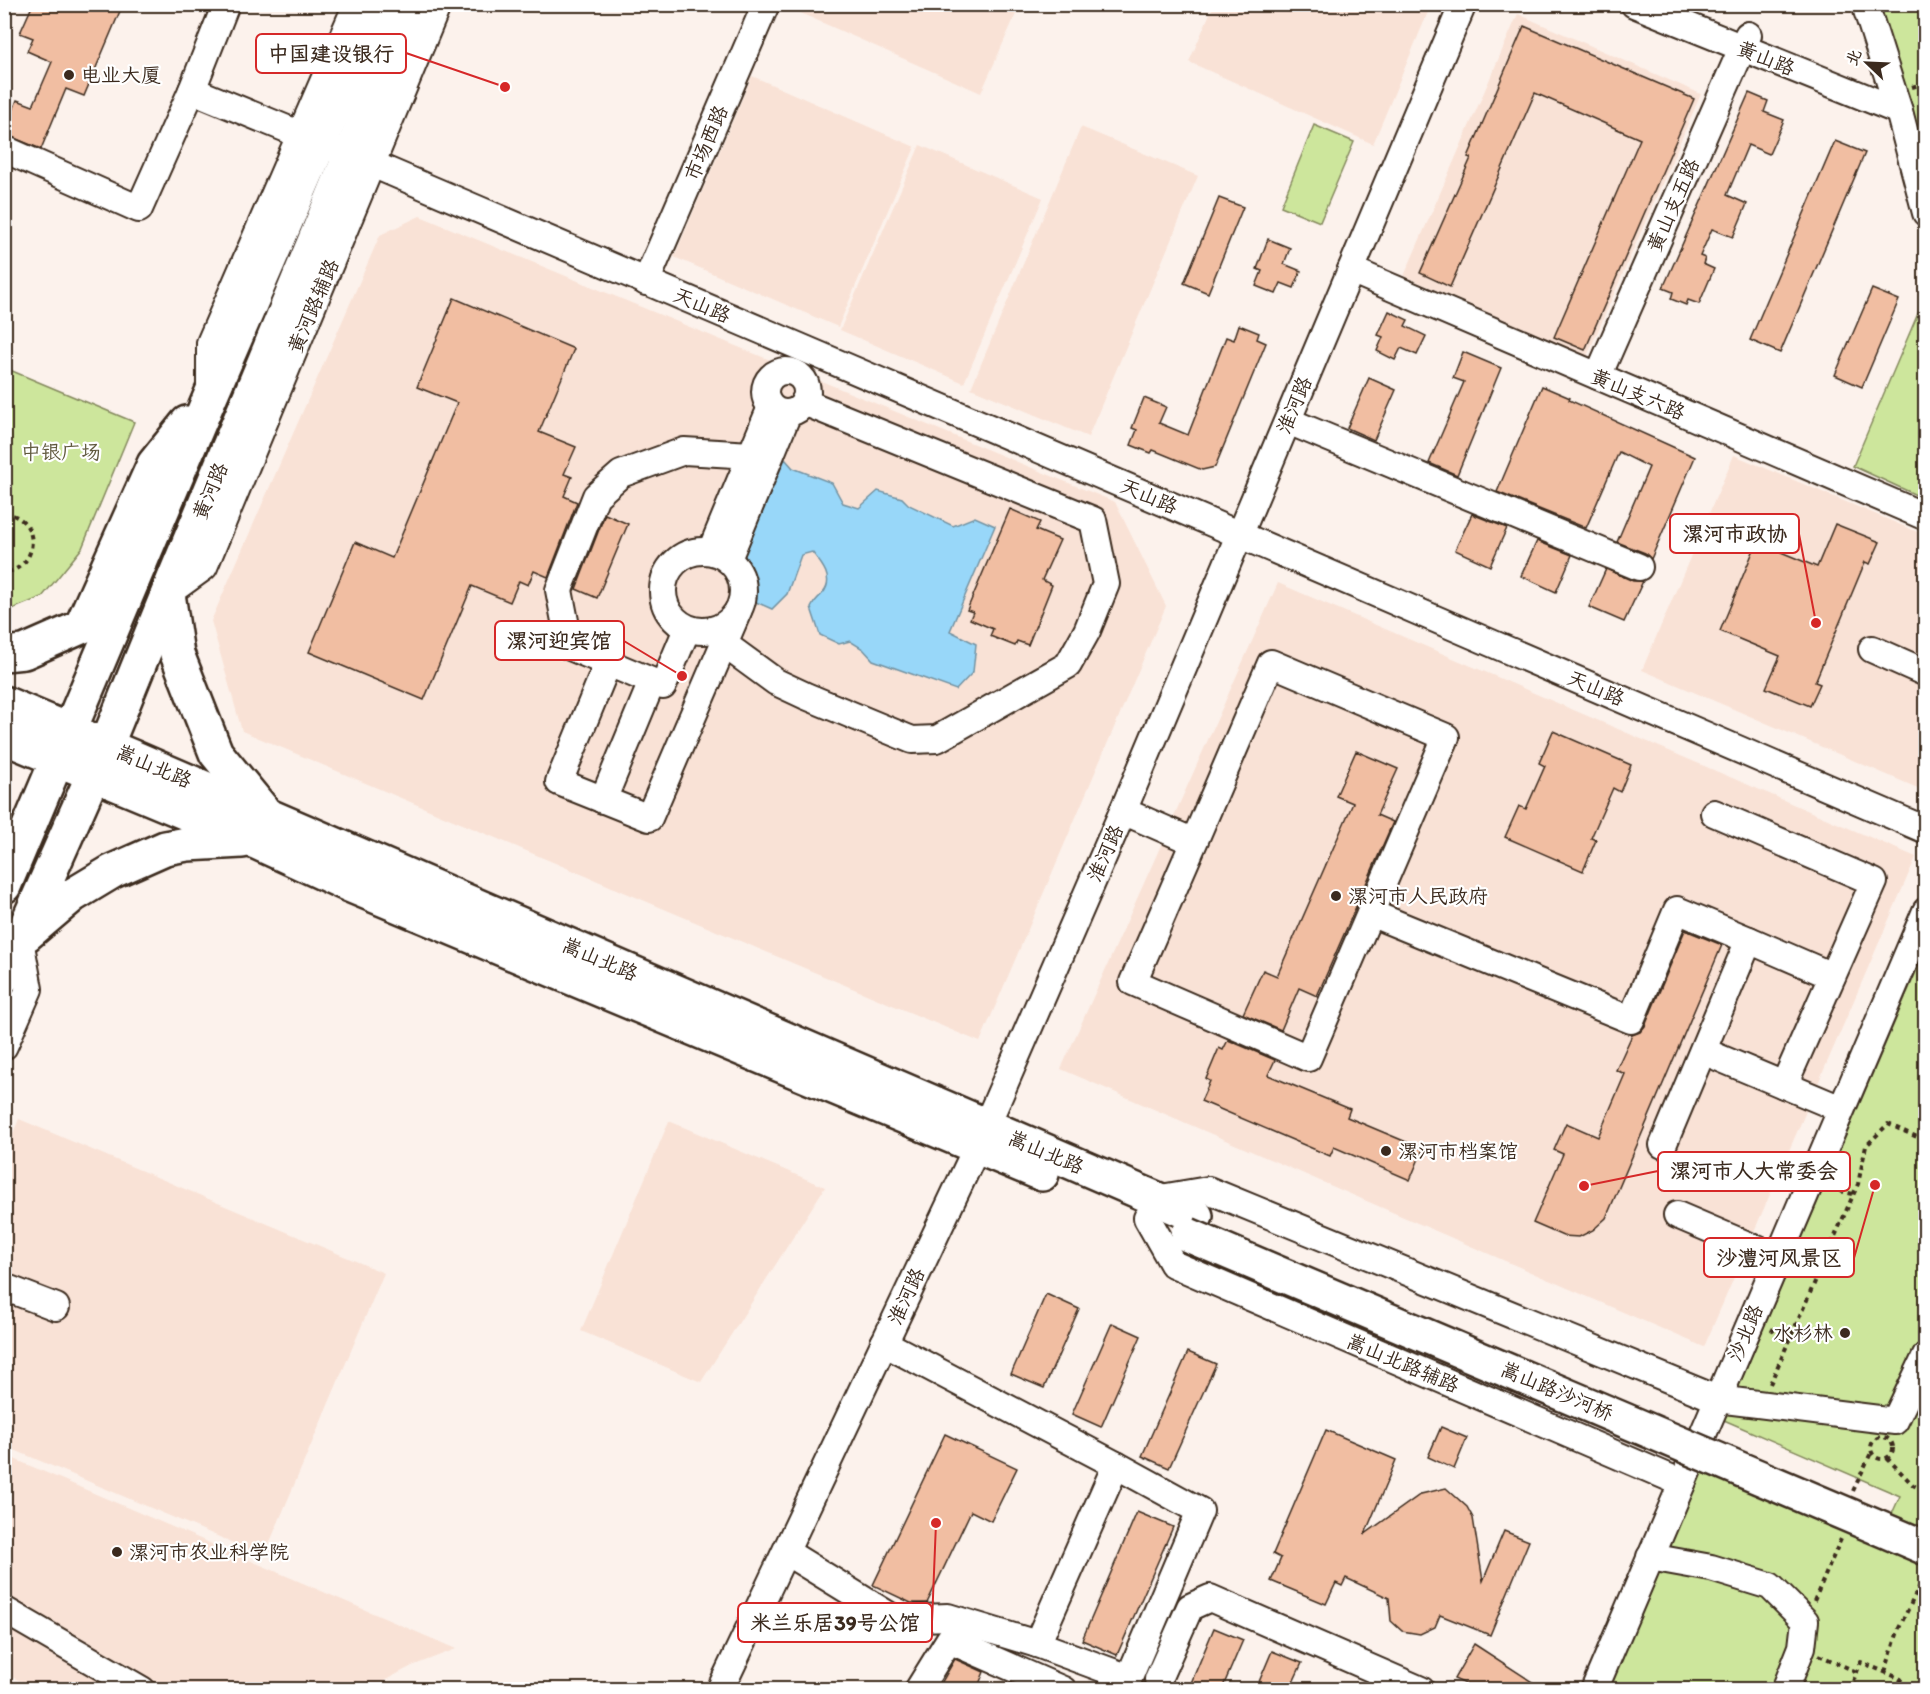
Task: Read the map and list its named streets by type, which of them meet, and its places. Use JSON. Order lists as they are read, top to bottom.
{
  "streets": {
    "main road": ["黄河路", "嵩山北路", "嵩山路沙河桥"],
    "street": [
      "黄山路",
      "市场西路",
      "黄山支五路",
      "天山路",
      "黄山支六路",
      "淮河路",
      "沙北路",
      "嵩山北路辅路"
    ]
  },
  "crossings": [
    ["黄山路", "黄山支五路"],
    ["市场西路", "天山路"],
    ["黄山支五路", "黄山支六路"],
    ["天山路", "淮河路"],
    ["天山路", "黄河路"],
    ["黄山支六路", "淮河路"],
    ["淮河路", "嵩山北路"],
    ["黄河路", "嵩山北路"],
    ["嵩山北路", "嵩山北路辅路"],
    ["嵩山北路", "嵩山路沙河桥"],
    ["沙北路", "嵩山北路辅路"]
  ],
  "parks": ["中银广场"],
  "places": [
    "电业大厦",
    "中国建设银行",
    "漯河市政协",
    "漯河迎宾馆",
    "漯河市人民政府",
    "漯河市档案馆",
    "沙澧河风景区",
    "漯河市人大常委会",
    "水杉林",
    "米兰乐居39号公馆",
    "漯河市农业科学院"
  ],
  "north": "top left"
}
